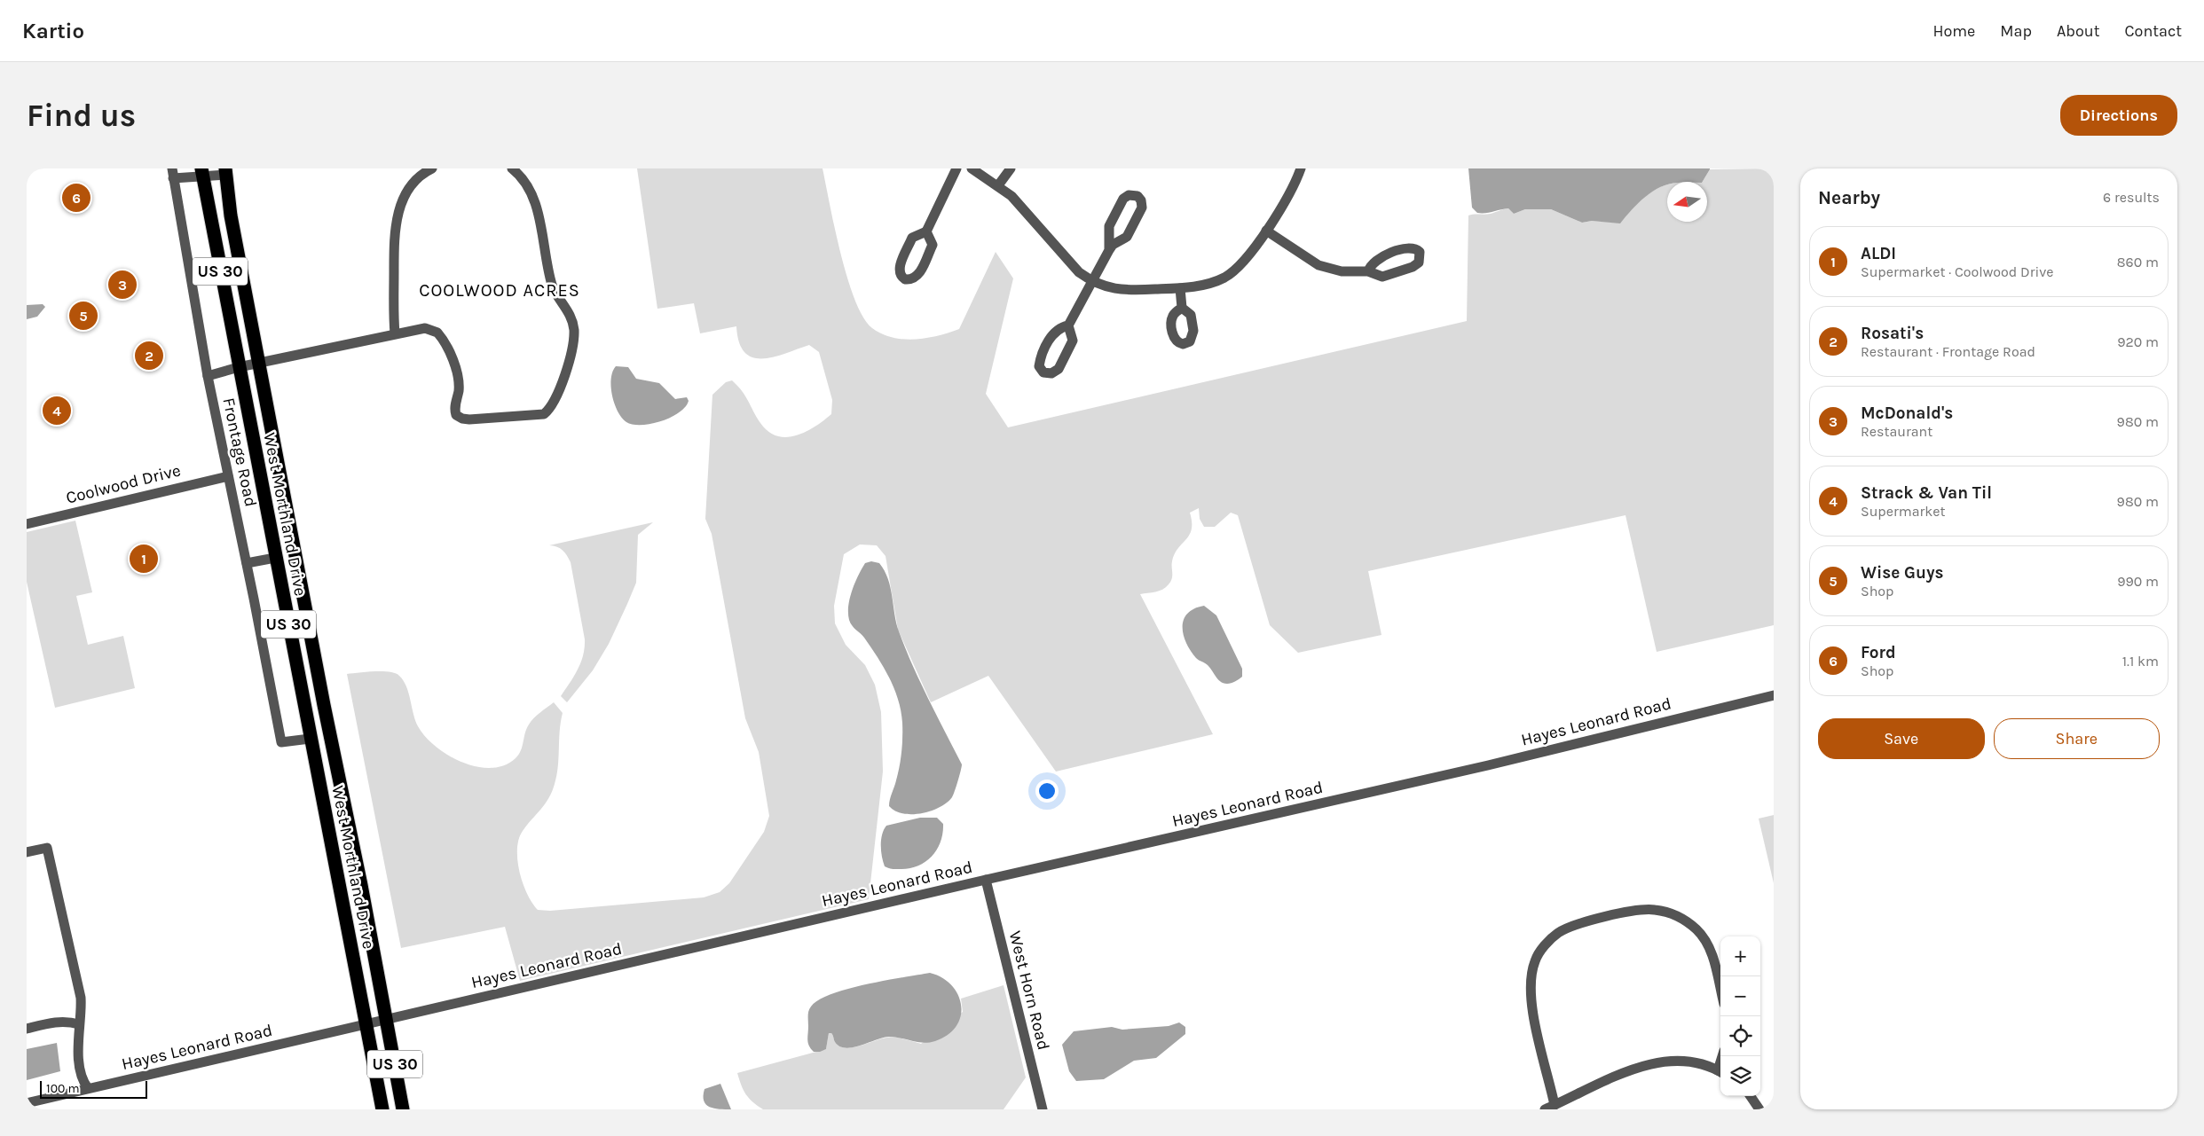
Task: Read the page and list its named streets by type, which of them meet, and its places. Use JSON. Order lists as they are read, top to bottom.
{
  "streets": {
    "highway": ["US 30", "West Morthland Drive"],
    "street": [
      "Frontage Road",
      "Coolwood Drive",
      "Hayes Leonard Road",
      "West Horn Road"
    ]
  },
  "crossings": [
    ["US 30", "West Morthland Drive"],
    ["US 30", "Hayes Leonard Road"],
    ["Frontage Road", "Coolwood Drive"],
    ["Frontage Road", "West Morthland Drive"],
    ["West Morthland Drive", "Hayes Leonard Road"],
    ["Hayes Leonard Road", "West Horn Road"]
  ],
  "districts": ["COOLWOOD ACRES"],
  "scale_bar": "100 m",
  "north": "left",
  "page": {
    "header": "Kartio",
    "nav": [
      "Home",
      "Map",
      "About",
      "Contact"
    ],
    "buttons": [
      "Directions",
      ["Save", "Share"]
    ],
    "title": "Find us",
    "heading": ["Nearby", "6 results"],
    "pins": [
      "6",
      "3",
      "5",
      "2",
      "4",
      "1"
    ],
    "list": [
      {
        "mark": "1",
        "name": "ALDI",
        "note": "Supermarket · Coolwood Drive",
        "value": "860 m"
      },
      {
        "mark": "2",
        "name": "Rosati's",
        "note": "Restaurant · Frontage Road",
        "value": "920 m"
      },
      {
        "mark": "3",
        "name": "McDonald's",
        "note": "Restaurant",
        "value": "980 m"
      },
      {
        "mark": "4",
        "name": "Strack & Van Til",
        "note": "Supermarket",
        "value": "980 m"
      },
      {
        "mark": "5",
        "name": "Wise Guys",
        "note": "Shop",
        "value": "990 m"
      },
      {
        "mark": "6",
        "name": "Ford",
        "note": "Shop",
        "value": "1.1 km"
      }
    ],
    "map_buttons": ["+", "−"],
    "scale": "100 m"
  }
}
